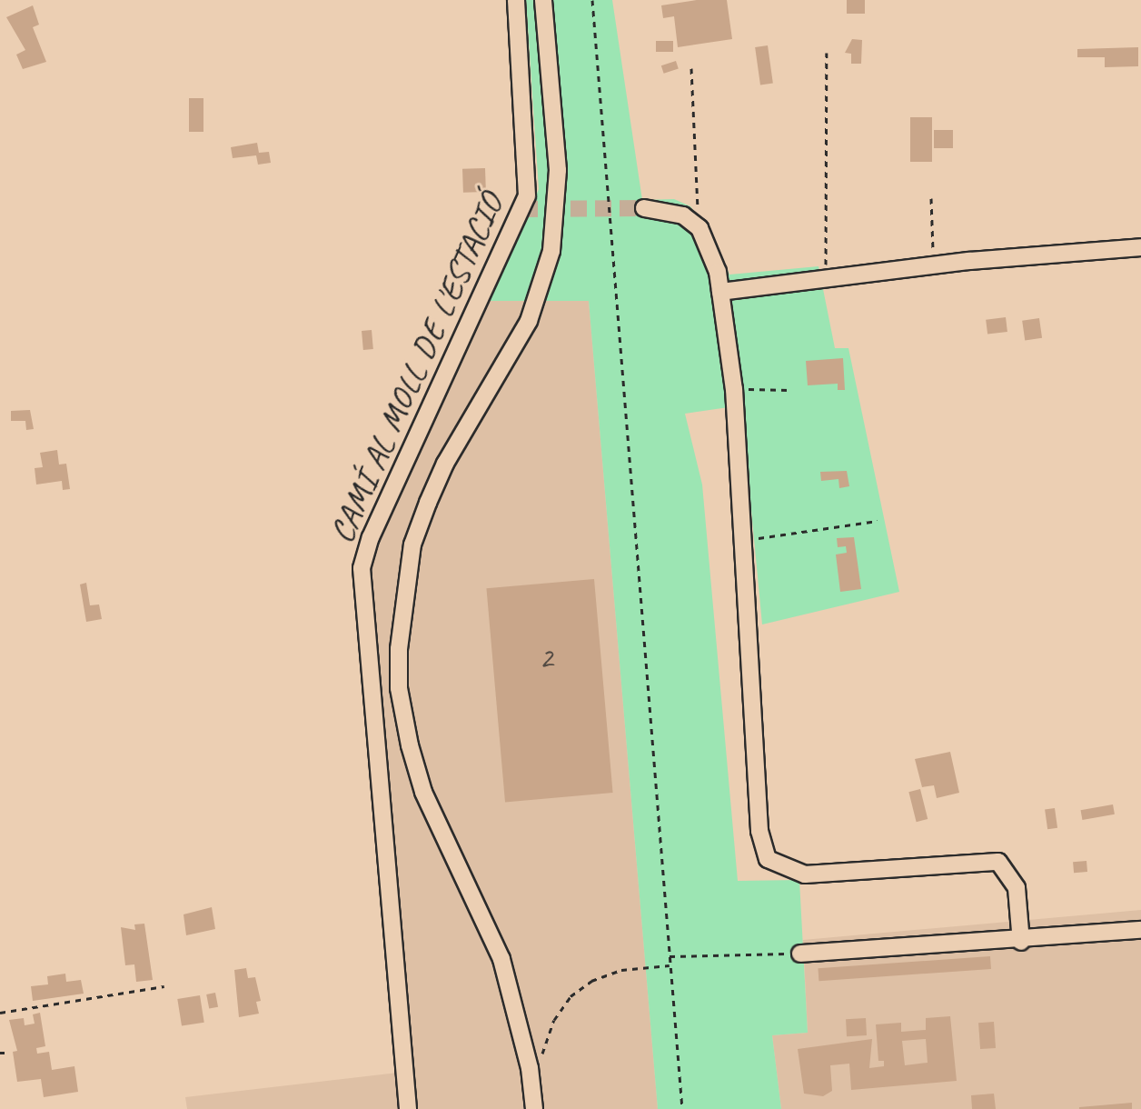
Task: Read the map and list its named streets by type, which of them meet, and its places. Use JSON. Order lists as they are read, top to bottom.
{
  "streets": {
    "street": ["CAMÍ AL MOLL DE L'ESTACIÓ"]
  },
  "house_numbers": ["2"]
}
